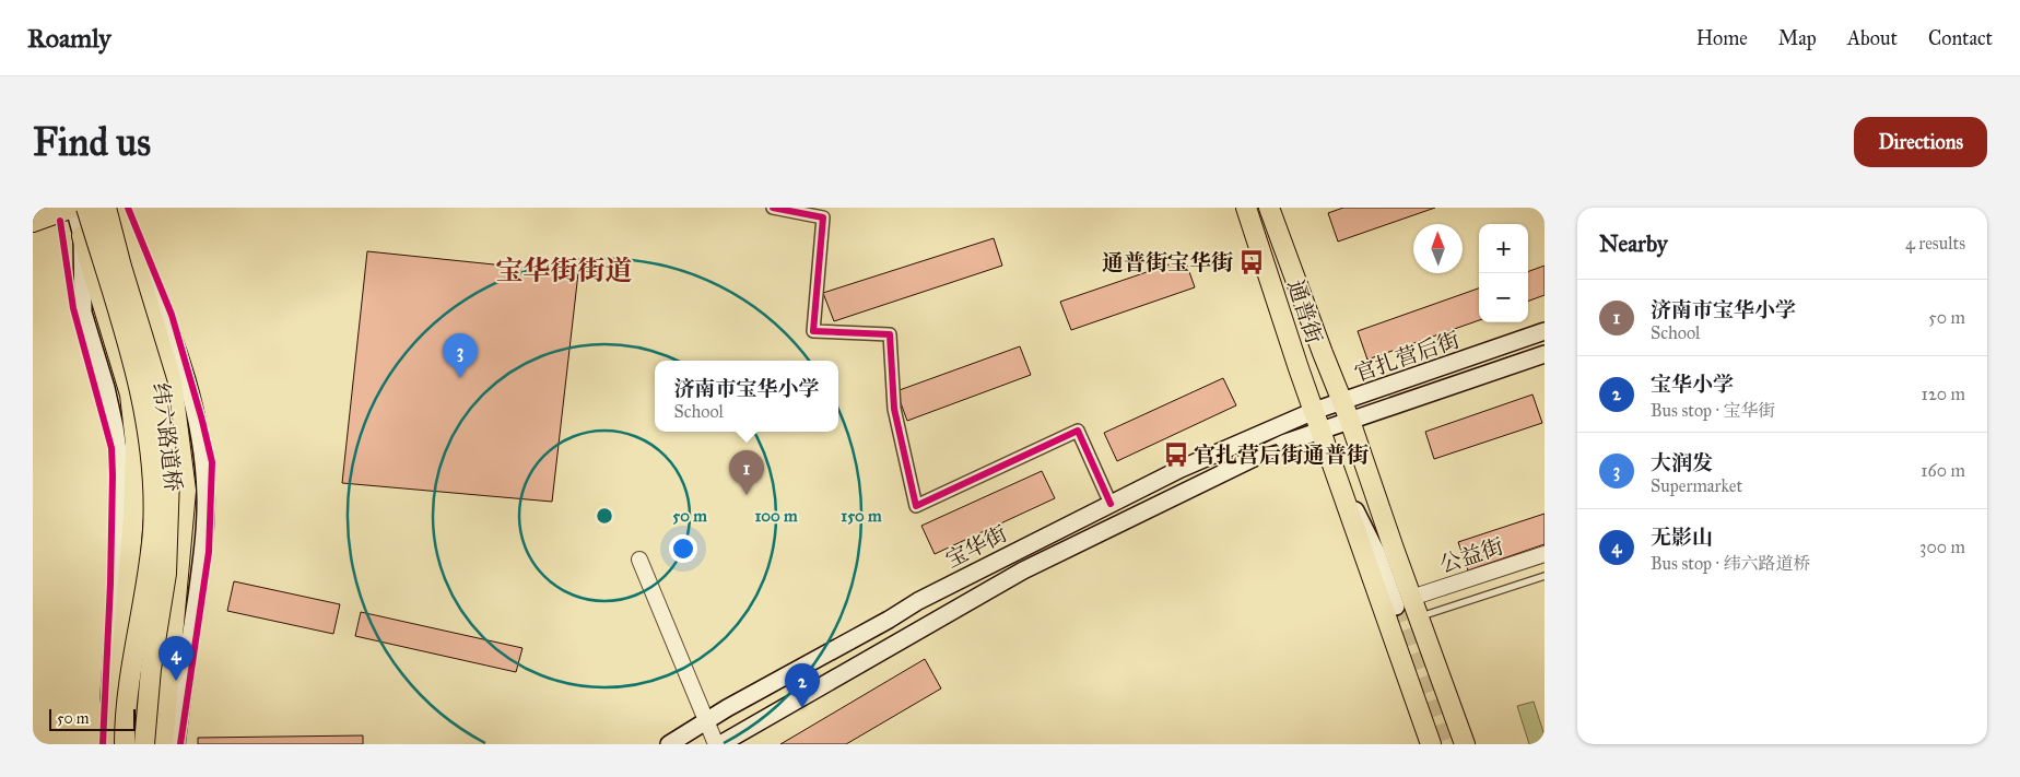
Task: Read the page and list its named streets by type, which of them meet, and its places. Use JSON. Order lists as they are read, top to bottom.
{
  "streets": {
    "main road": [
      "通普街",
      "官扎营后街",
      "纬六路道桥",
      "宝华街"
    ],
    "street": ["公益街"]
  },
  "crossings": [
    ["通普街", "官扎营后街"],
    ["通普街", "宝华街"],
    ["通普街", "公益街"],
    ["官扎营后街", "宝华街"]
  ],
  "districts": ["宝华街街道"],
  "places": {
    "bus stop": ["通普街宝华街", "官扎营后街通普街"]
  },
  "scale_bar": "50 m",
  "north": "top",
  "page": {
    "header": "Roamly",
    "nav": [
      "Home",
      "Map",
      "About",
      "Contact"
    ],
    "buttons": "Directions",
    "title": "Find us",
    "heading": ["Nearby", "4 results"],
    "map_buttons": ["+", "−"],
    "list": [
      {
        "mark": "1",
        "name": "济南市宝华小学",
        "note": "School",
        "value": "50 m"
      },
      {
        "mark": "2",
        "name": "宝华小学",
        "note": "Bus stop · 宝华街",
        "value": "120 m"
      },
      {
        "mark": "3",
        "name": "大润发",
        "note": "Supermarket",
        "value": "160 m"
      },
      {
        "mark": "4",
        "name": "无影山",
        "note": "Bus stop · 纬六路道桥",
        "value": "300 m"
      }
    ],
    "pins": [
      "3",
      "1",
      "4",
      "2"
    ],
    "popup": ["济南市宝华小学", "School"],
    "scale": "50 m"
  },
  "rings": ["50 m", "100 m", "150 m"]
}
